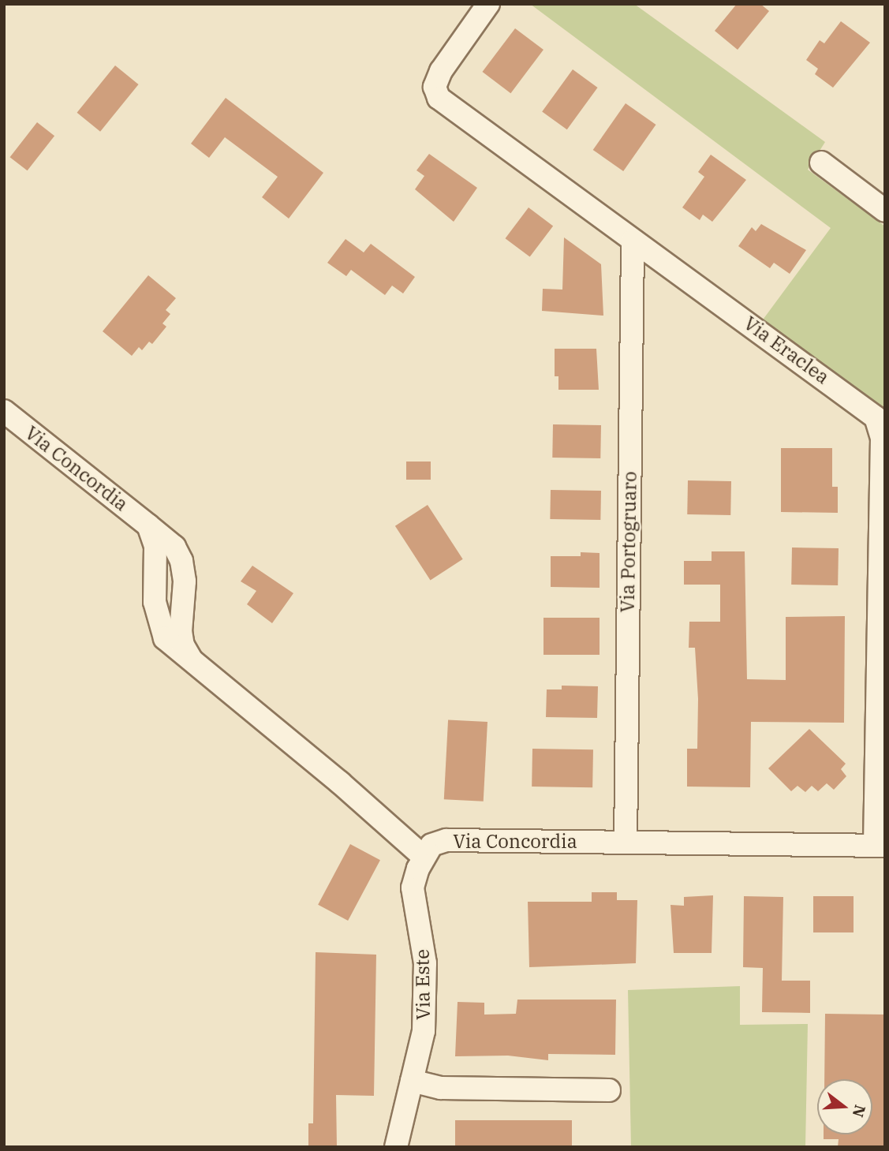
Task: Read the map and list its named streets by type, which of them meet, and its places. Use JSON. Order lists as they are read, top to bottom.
{
  "streets": {
    "street": [
      "Via Eraclea",
      "Via Concordia",
      "Via Portogruaro",
      "Via Este"
    ]
  },
  "crossings": [
    ["Via Eraclea", "Via Concordia"],
    ["Via Eraclea", "Via Portogruaro"],
    ["Via Concordia", "Via Portogruaro"],
    ["Via Concordia", "Via Este"]
  ],
  "north": "right"
}
